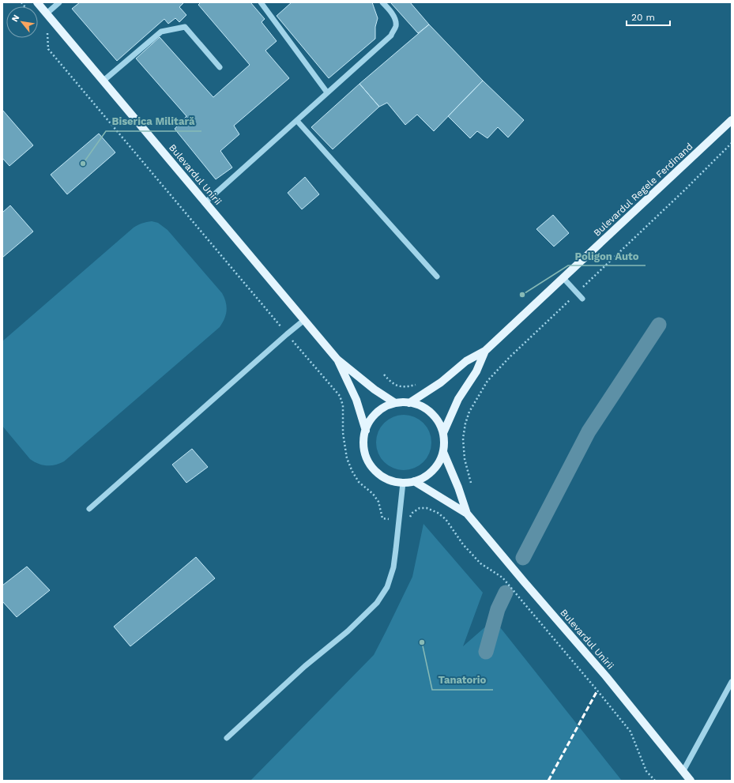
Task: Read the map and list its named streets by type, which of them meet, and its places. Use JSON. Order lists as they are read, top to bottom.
{
  "streets": {
    "main road": ["Bulevardul Unirii", "Bulevardul Regele Ferdinand"]
  },
  "crossings": [
    ["Bulevardul Unirii", "Bulevardul Regele Ferdinand"]
  ],
  "places": ["Biserica Militară", "Poligon Auto", "Tanatorio"],
  "scale_bar": "20 m",
  "north": "top left"
}
